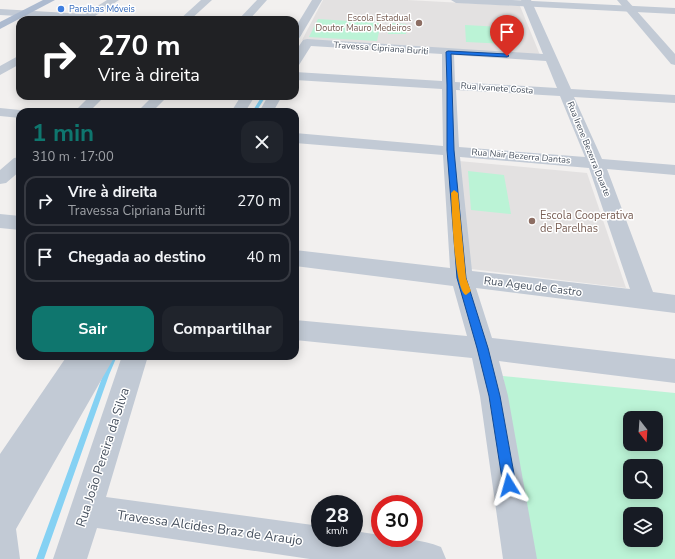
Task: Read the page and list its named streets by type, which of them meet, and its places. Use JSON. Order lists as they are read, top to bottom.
{
  "streets": {
    "street": [
      "Travessa Cipriana Buriti",
      "Rua Ivanete Costa",
      "Rua Irene Bezerra Duarte",
      "Rua Nair Bezerra Dantas",
      "Rua Ageu de Castro",
      "Rua João Pereira da Silva",
      "Travessa Alcides Braz de Araujo"
    ]
  },
  "crossings": [
    ["Travessa Cipriana Buriti", "Rua Irene Bezerra Duarte"],
    ["Rua Ivanete Costa", "Rua Irene Bezerra Duarte"],
    ["Rua Irene Bezerra Duarte", "Rua Nair Bezerra Dantas"],
    ["Rua Irene Bezerra Duarte", "Rua Ageu de Castro"],
    ["Rua João Pereira da Silva", "Travessa Alcides Braz de Araujo"]
  ],
  "places": ["Parelhas Móveis", "Escola Estadual Doutor Mauro Medeiros", "Escola Cooperativa de Parelhas"],
  "north": "bottom",
  "page": {
    "turn": ["270 m", "Vire à direita"],
    "heading": ["1 min", "310 m · 17:00"],
    "list": [
      {
        "name": "Vire à direita",
        "note": "Travessa Cipriana Buriti",
        "value": "270 m"
      },
      {
        "name": "Chegada ao destino",
        "value": "40 m"
      }
    ],
    "buttons": ["Sair", "Compartilhar"],
    "speed": "28 km/h",
    "limit": "30"
  }
}
